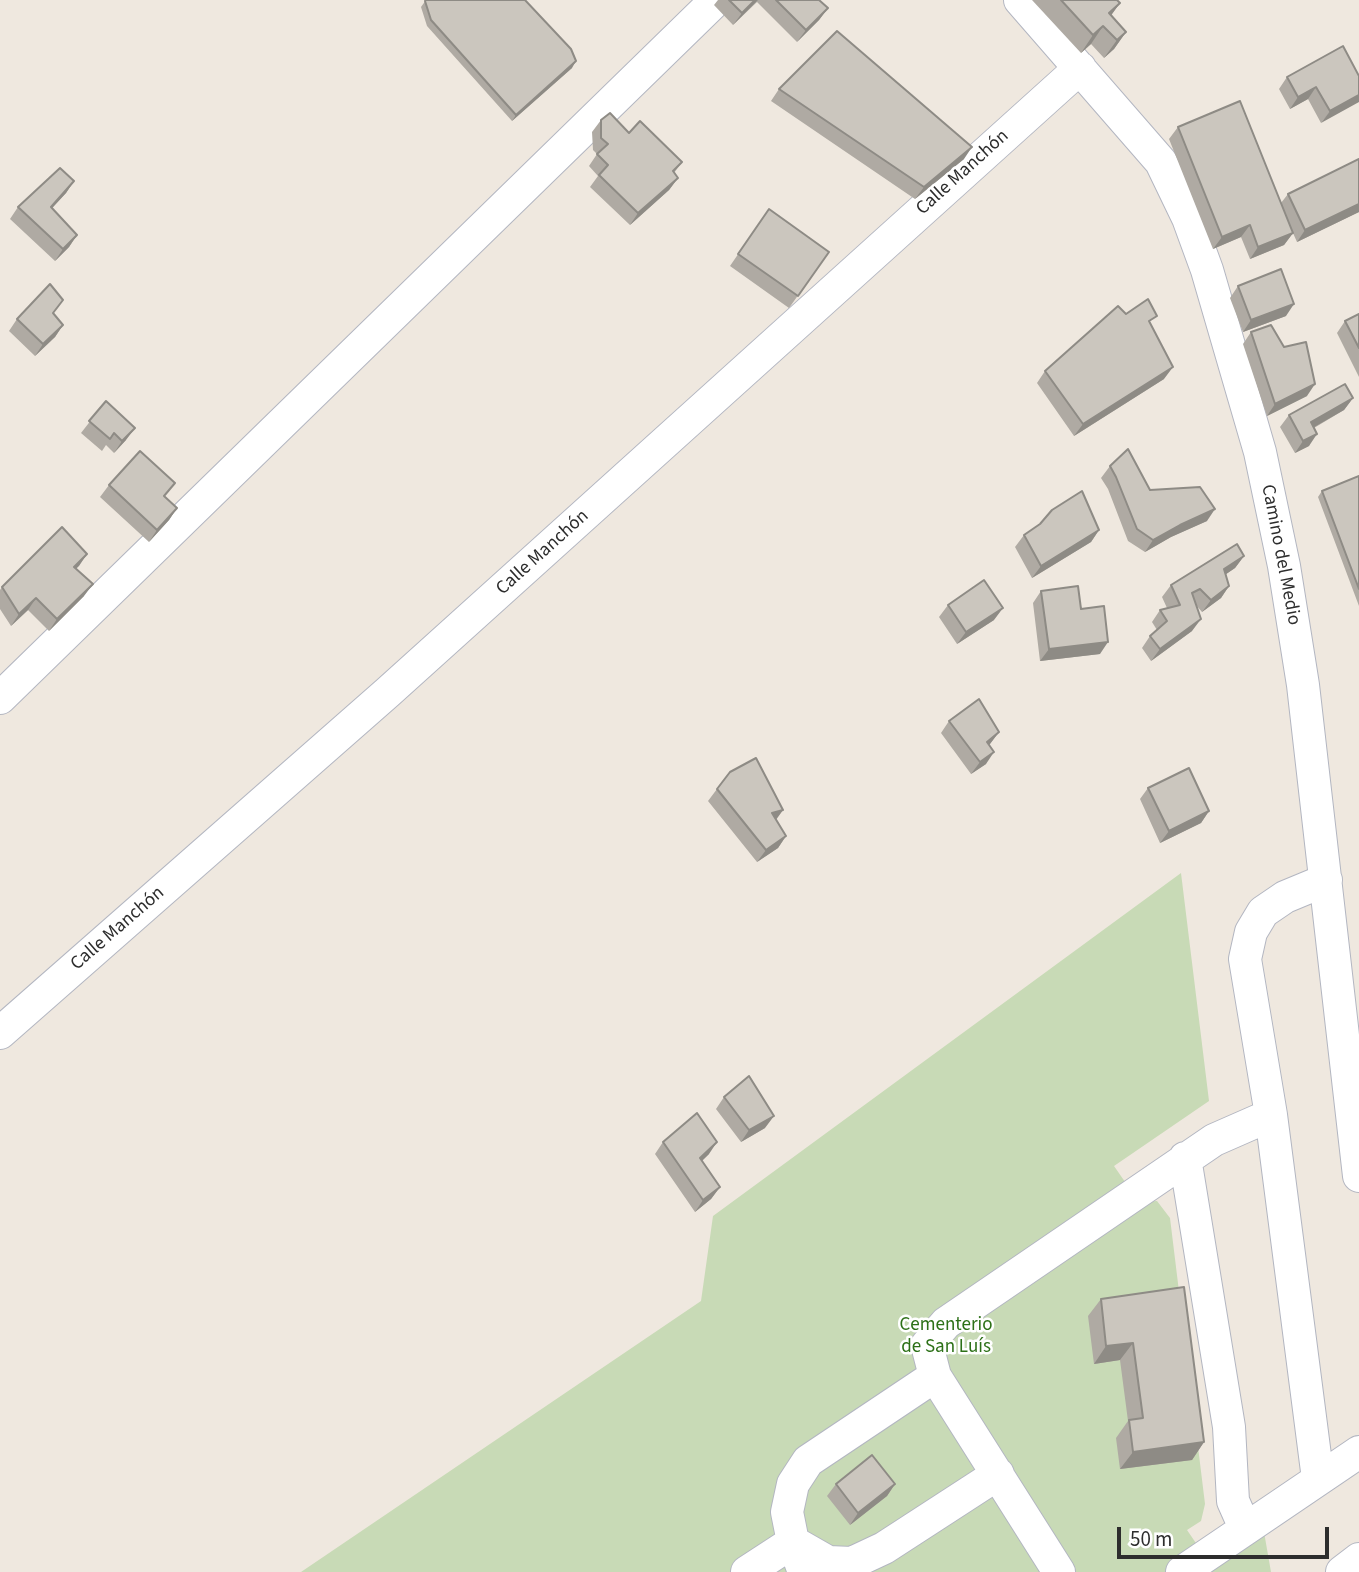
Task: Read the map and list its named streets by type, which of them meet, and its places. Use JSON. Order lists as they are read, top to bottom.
{
  "streets": {
    "street": ["Calle Manchón", "Camino del Medio"]
  },
  "crossings": [
    ["Calle Manchón", "Camino del Medio"]
  ],
  "parks": ["Cementerio de San Luís"],
  "scale_bar": "50 m"
}
